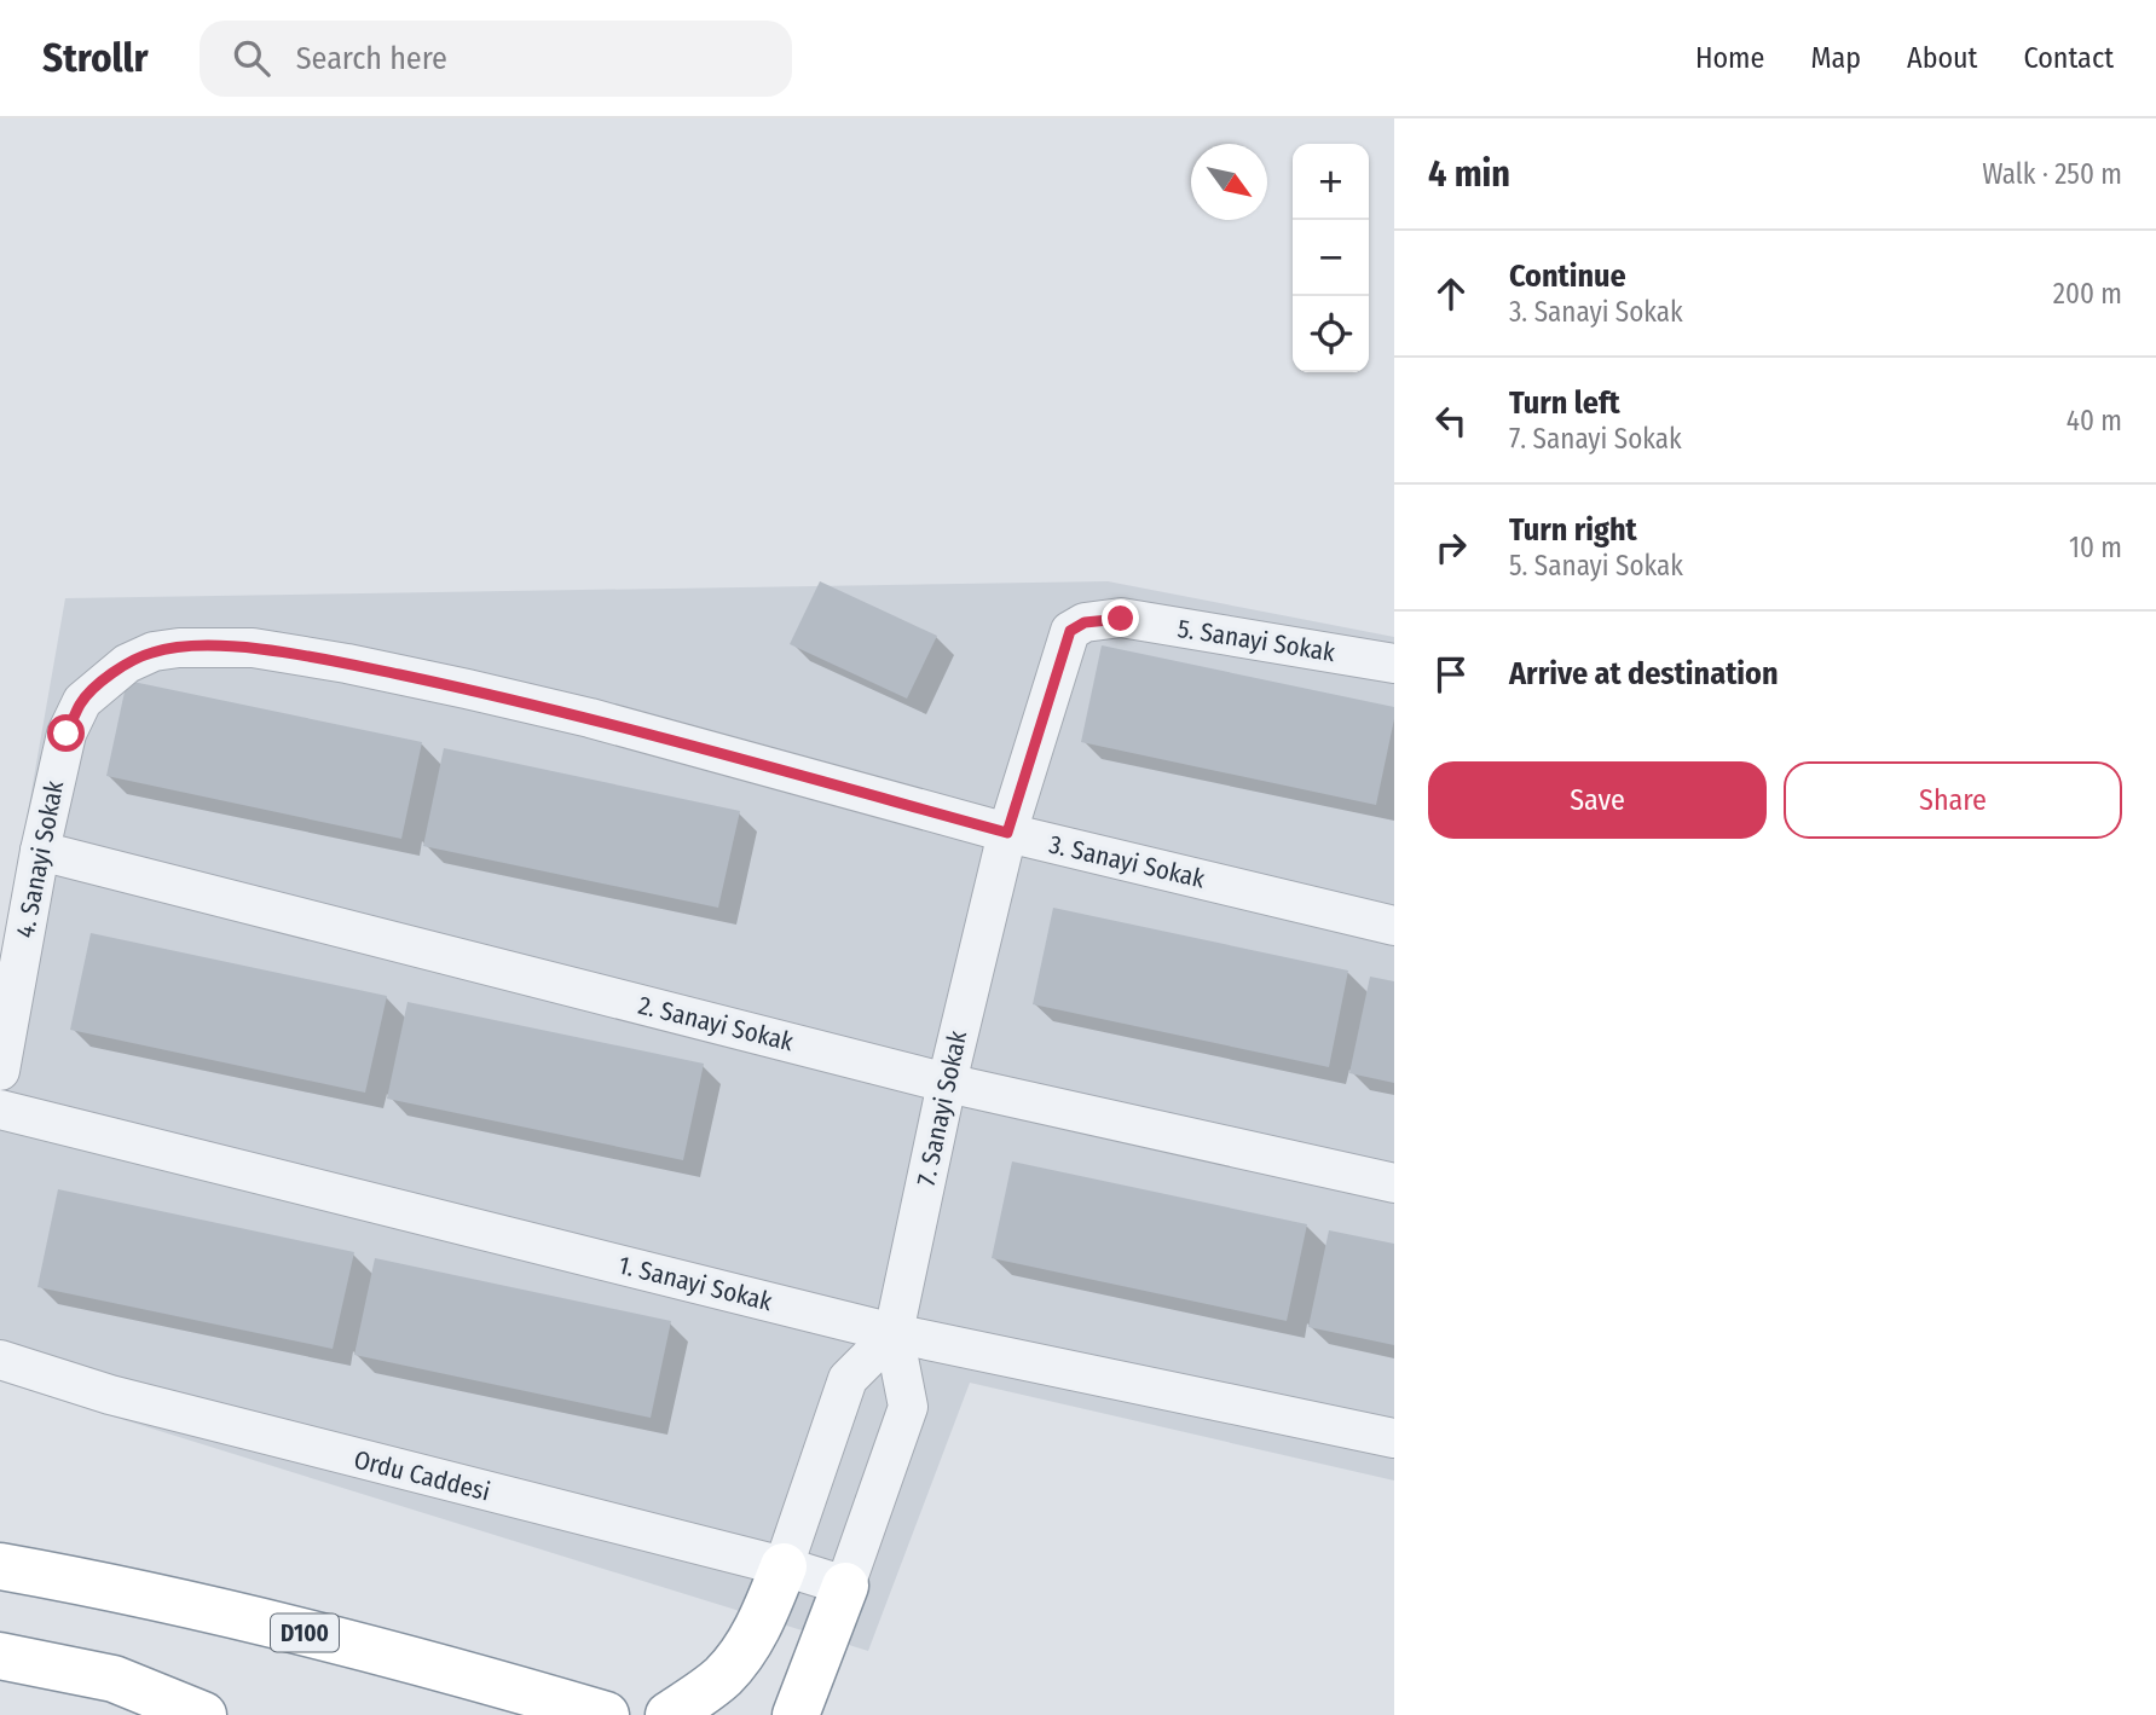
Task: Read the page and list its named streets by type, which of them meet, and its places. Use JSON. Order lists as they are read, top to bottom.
{
  "streets": {
    "highway": ["D100"],
    "street": [
      "5. Sanayi Sokak",
      "4. Sanayi Sokak",
      "3. Sanayi Sokak",
      "2. Sanayi Sokak",
      "7. Sanayi Sokak",
      "1. Sanayi Sokak",
      "Ordu Caddesi"
    ]
  },
  "crossings": [
    ["5. Sanayi Sokak", "7. Sanayi Sokak"],
    ["4. Sanayi Sokak", "3. Sanayi Sokak"],
    ["4. Sanayi Sokak", "2. Sanayi Sokak"],
    ["3. Sanayi Sokak", "7. Sanayi Sokak"],
    ["2. Sanayi Sokak", "7. Sanayi Sokak"],
    ["7. Sanayi Sokak", "1. Sanayi Sokak"],
    ["7. Sanayi Sokak", "Ordu Caddesi"]
  ],
  "north": "bottom right",
  "page": {
    "header": "Strollr",
    "search": "Search here",
    "nav": [
      "Home",
      "Map",
      "About",
      "Contact"
    ],
    "heading": ["4 min", "Walk · 250 m"],
    "map_buttons": ["+", "−"],
    "list": [
      ["Continue", "3. Sanayi Sokak", "200 m"],
      ["Turn left", "7. Sanayi Sokak", "40 m"],
      ["Turn right", "5. Sanayi Sokak", "10 m"],
      "Arrive at destination"
    ],
    "buttons": ["Save", "Share"]
  }
}
